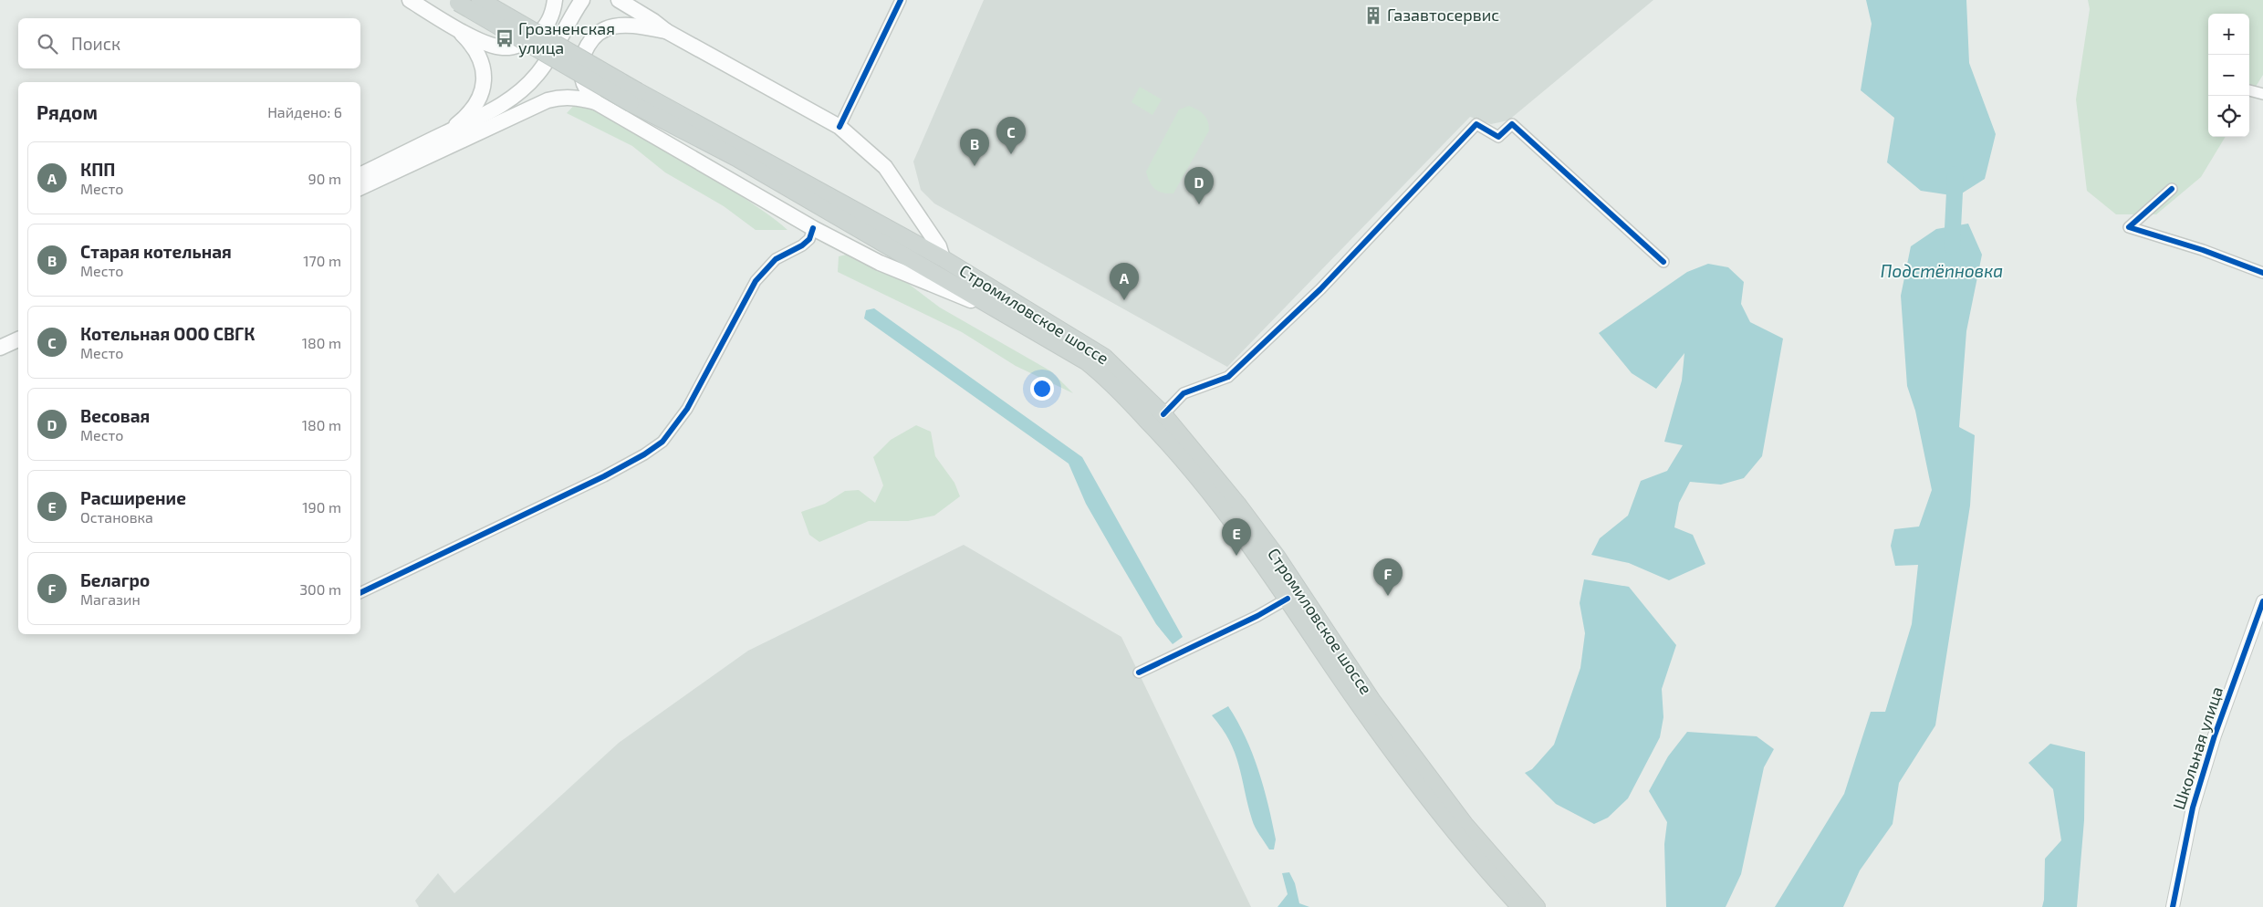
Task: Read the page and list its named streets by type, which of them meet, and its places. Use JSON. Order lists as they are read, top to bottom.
{
  "streets": {
    "main road": ["Стромиловское шоссе"],
    "street": ["Школьная улица"]
  },
  "water": ["Подстёпновка"],
  "places": {
    "building": ["Газавтосервис"],
    "bus stop": ["Грозненская улица"]
  },
  "page": {
    "map_buttons": ["+", "−"],
    "search": "Поиск",
    "heading": ["Рядом", "Найдено: 6"],
    "pins": [
      "C",
      "B",
      "D",
      "A",
      "E",
      "F"
    ],
    "list": [
      {
        "mark": "A",
        "name": "КПП",
        "note": "Место",
        "value": "90 m"
      },
      {
        "mark": "B",
        "name": "Старая котельная",
        "note": "Место",
        "value": "170 m"
      },
      {
        "mark": "C",
        "name": "Котельная ООО СВГК",
        "note": "Место",
        "value": "180 m"
      },
      {
        "mark": "D",
        "name": "Весовая",
        "note": "Место",
        "value": "180 m"
      },
      {
        "mark": "E",
        "name": "Расширение",
        "note": "Остановка",
        "value": "190 m"
      },
      {
        "mark": "F",
        "name": "Белагро",
        "note": "Магазин",
        "value": "300 m"
      }
    ]
  }
}
